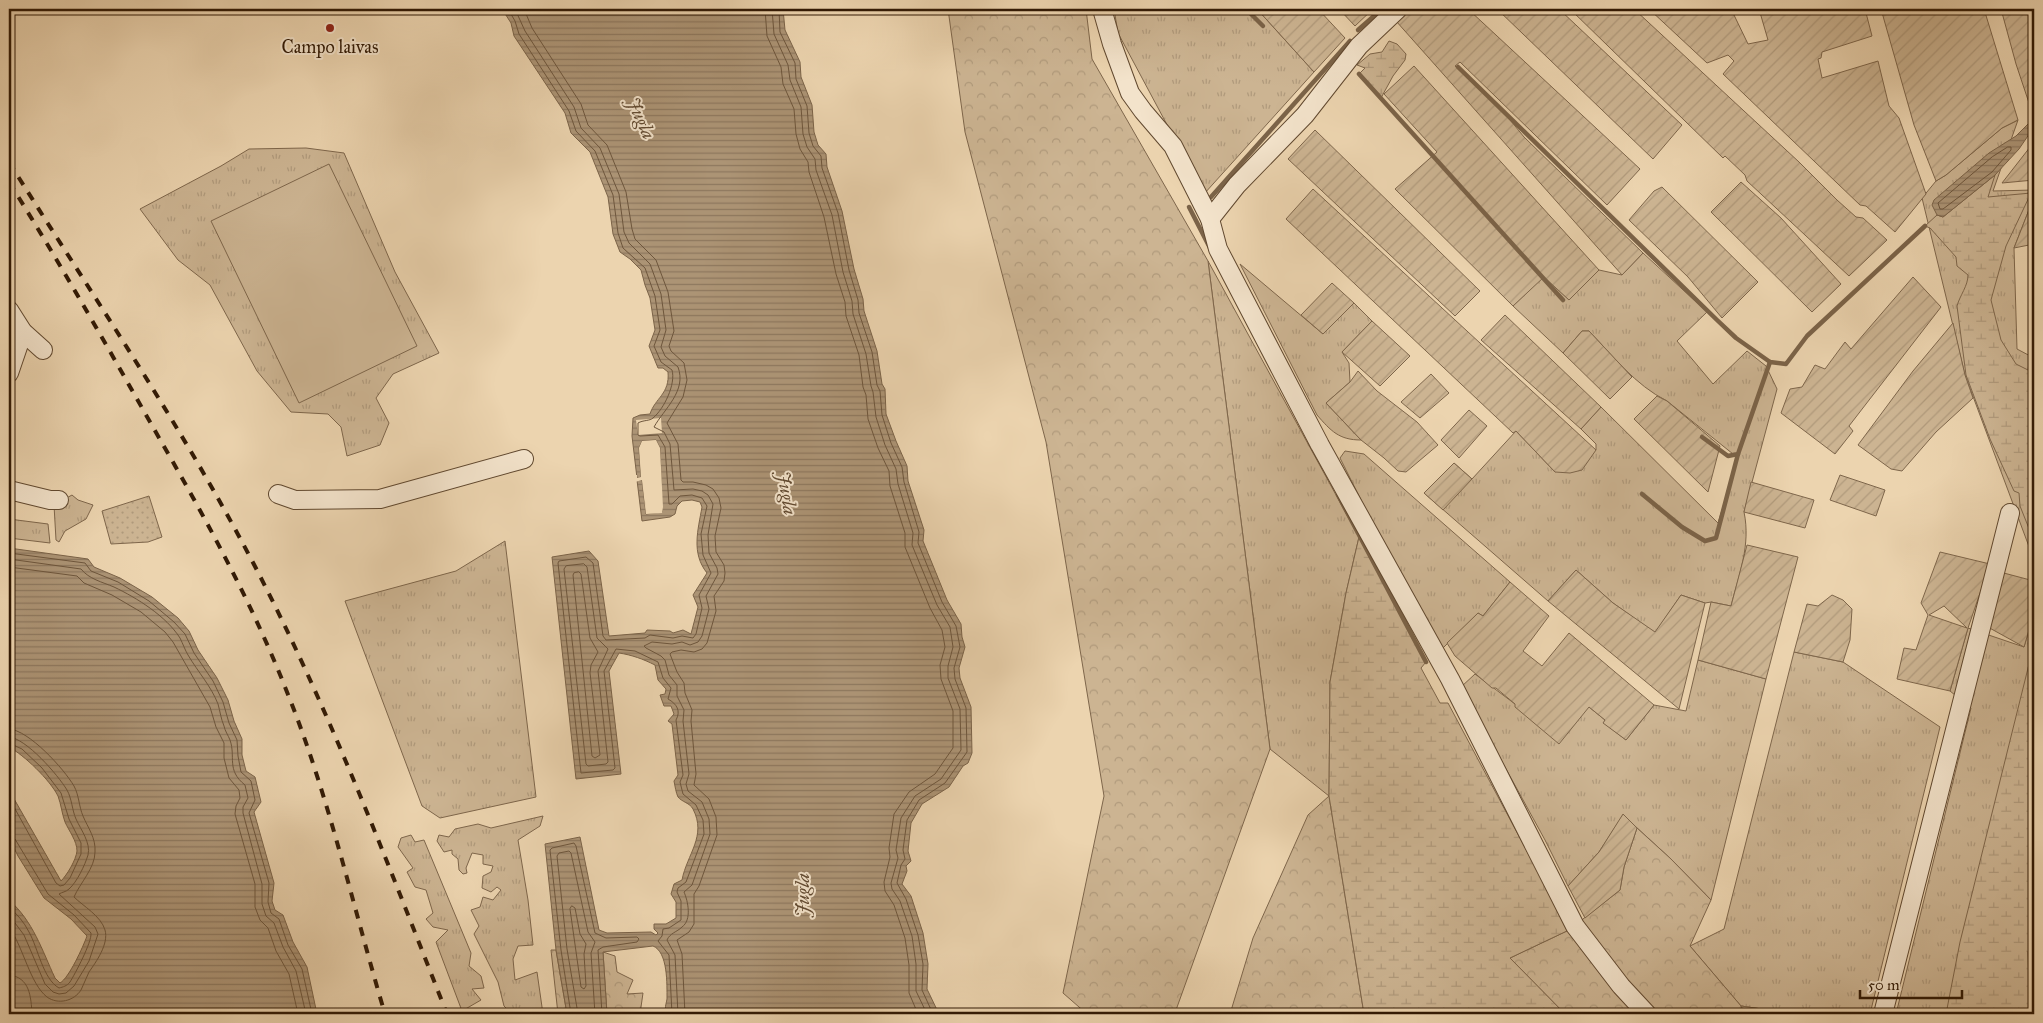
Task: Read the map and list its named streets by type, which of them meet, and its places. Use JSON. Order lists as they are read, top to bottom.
{
  "water": ["Jugla"],
  "places": ["Campo laivas"],
  "scale_bar": "50 m"
}
